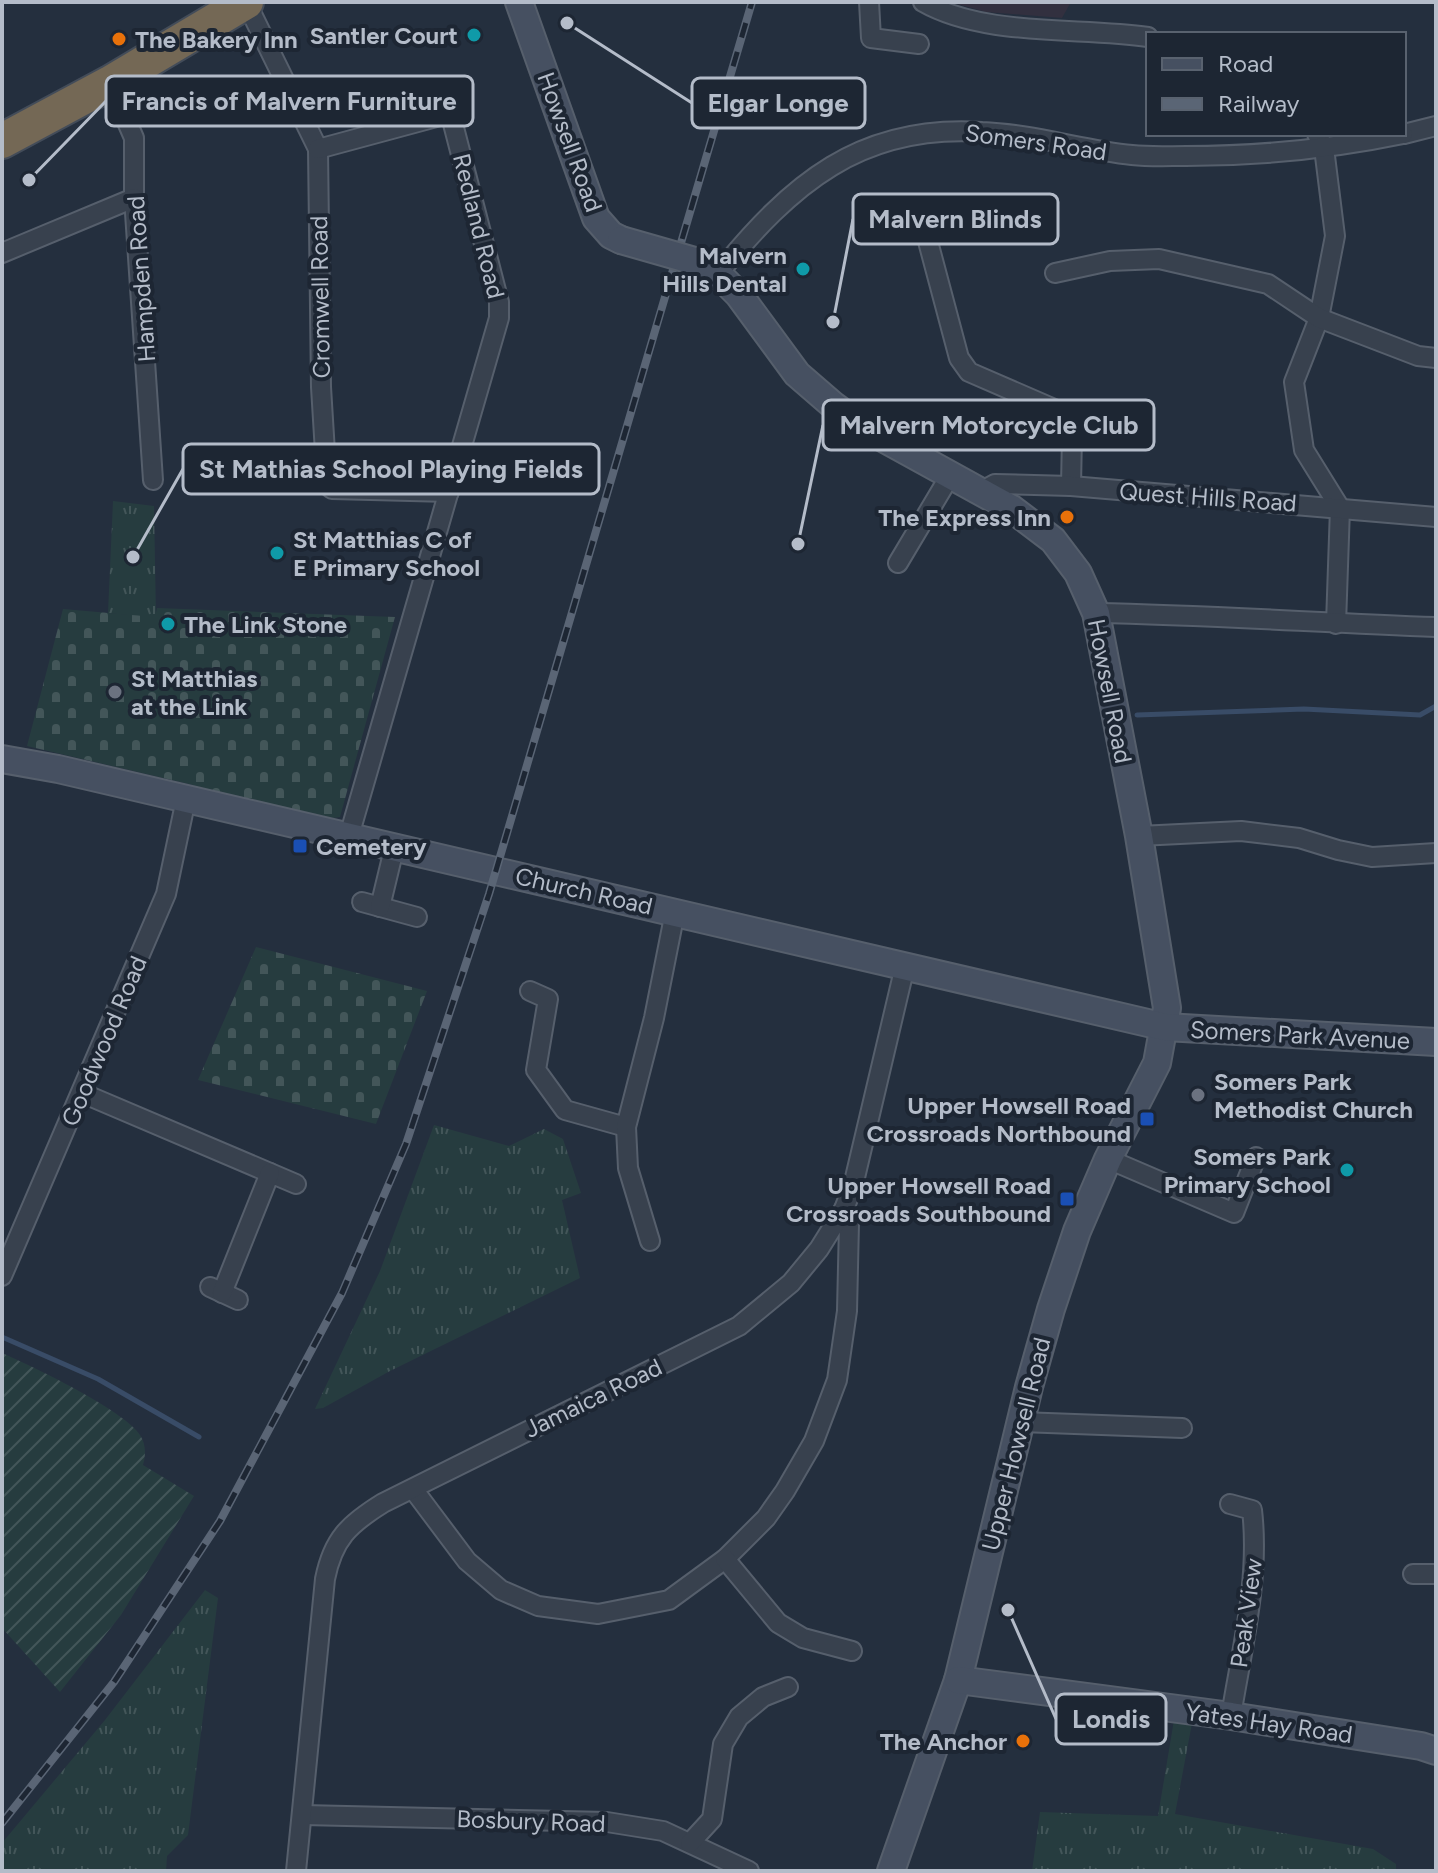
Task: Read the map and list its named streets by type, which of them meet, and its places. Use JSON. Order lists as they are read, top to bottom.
{
  "streets": {
    "street": [
      "Howsell Road",
      "Somers Road",
      "Redland Road",
      "Hampden Road",
      "Cromwell Road",
      "Quest Hills Road",
      "Church Road",
      "Somers Park Avenue",
      "Goodwood Road",
      "Jamaica Road",
      "Upper Howsell Road",
      "Peak View",
      "Yates Hay Road",
      "Bosbury Road"
    ]
  },
  "crossings": [
    ["Howsell Road", "Somers Road"],
    ["Howsell Road", "Quest Hills Road"],
    ["Howsell Road", "Church Road"],
    ["Howsell Road", "Somers Park Avenue"],
    ["Howsell Road", "Upper Howsell Road"],
    ["Redland Road", "Cromwell Road"],
    ["Redland Road", "Church Road"],
    ["Church Road", "Somers Park Avenue"],
    ["Church Road", "Goodwood Road"],
    ["Church Road", "Jamaica Road"],
    ["Church Road", "Upper Howsell Road"],
    ["Somers Park Avenue", "Upper Howsell Road"],
    ["Jamaica Road", "Bosbury Road"],
    ["Upper Howsell Road", "Yates Hay Road"],
    ["Peak View", "Yates Hay Road"]
  ],
  "places": {
    "other": [
      "Elgar Longe",
      "Santler Court",
      "The Bakery Inn",
      "Francis of Malvern Furniture",
      "Malvern Hills Dental",
      "Malvern Blinds",
      "The Express Inn",
      "Malvern Motorcycle Club",
      "St Matthias C of E Primary School",
      "St Mathias School Playing Fields",
      "The Link Stone",
      "St Matthias at the Link",
      "Somers Park Methodist Church",
      "Somers Park Primary School",
      "Londis",
      "The Anchor"
    ],
    "transit": ["Cemetery", "Upper Howsell Road Crossroads Northbound", "Upper Howsell Road Crossroads Southbound"]
  },
  "legend": ["Road", "Railway"]
}
